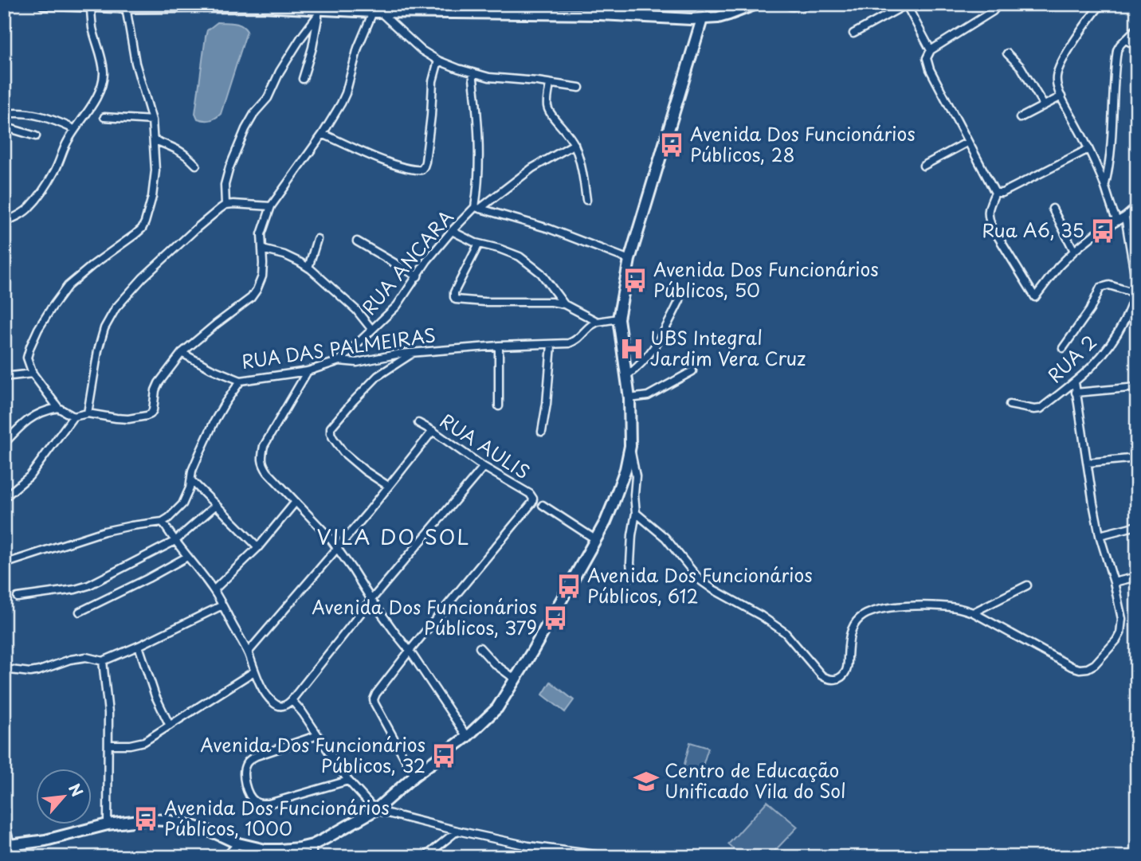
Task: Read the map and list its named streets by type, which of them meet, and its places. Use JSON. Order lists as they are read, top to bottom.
{
  "streets": {
    "street": [
      "RUA ANCARA",
      "RUA DAS PALMEIRAS",
      "RUA 2",
      "RUA AULIS"
    ]
  },
  "crossings": [
    ["RUA ANCARA", "RUA DAS PALMEIRAS"]
  ],
  "districts": ["VILA DO SOL"],
  "places": {
    "bus stop": [
      "Avenida Dos Funcionários Públicos, 28",
      "Rua A6, 35",
      "Avenida Dos Funcionários Públicos, 50",
      "Avenida Dos Funcionários Públicos, 612",
      "Avenida Dos Funcionários Públicos, 379",
      "Avenida Dos Funcionários Públicos, 32",
      "Avenida Dos Funcionários Públicos, 1000"
    ],
    "hospital": ["UBS Integral Jardim Vera Cruz"],
    "school or university": ["Centro de Educação Unificado Vila do Sol"]
  },
  "north": "top right"
}
